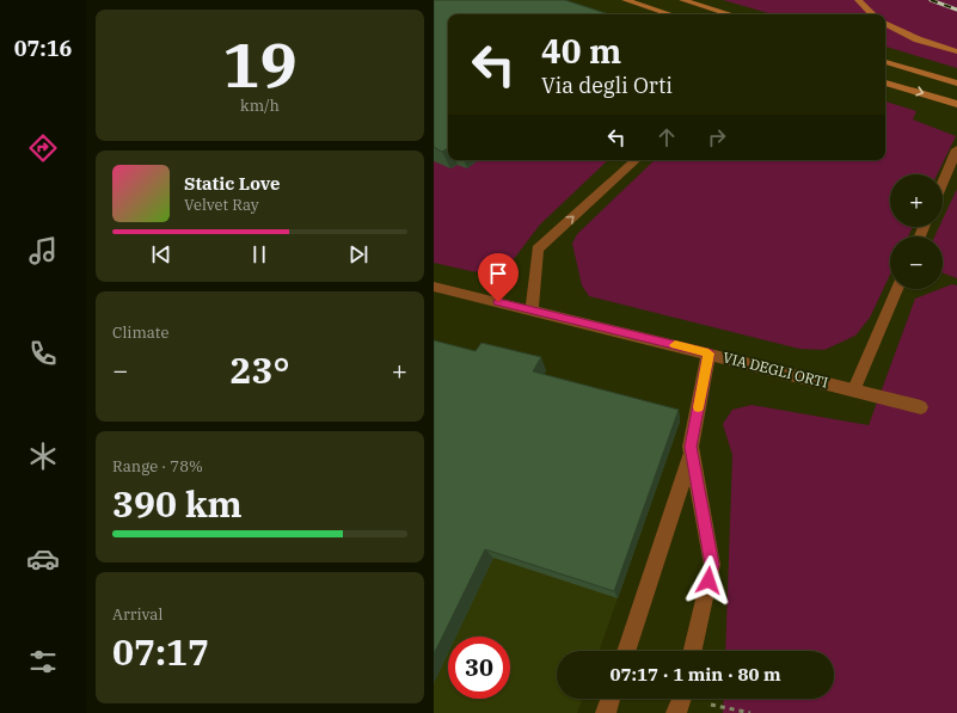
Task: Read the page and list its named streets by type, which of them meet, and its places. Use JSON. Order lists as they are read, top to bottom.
{
  "streets": {
    "street": ["VIA DEGLI ORTI"]
  },
  "page": {
    "tabs": "07:16",
    "tile": [
      ["19", "km/h"],
      "Climate",
      ["Range · 78%", "390 km"],
      ["Arrival", "07:17"]
    ],
    "turn": ["40 m", "Via degli Orti"],
    "song": ["Static Love", "Velvet Ray"],
    "map_buttons": ["+", "−"],
    "heat": ["−", "23°", "+"],
    "limit": "30",
    "trip": "07:17 · 1 min · 80 m"
  }
}
